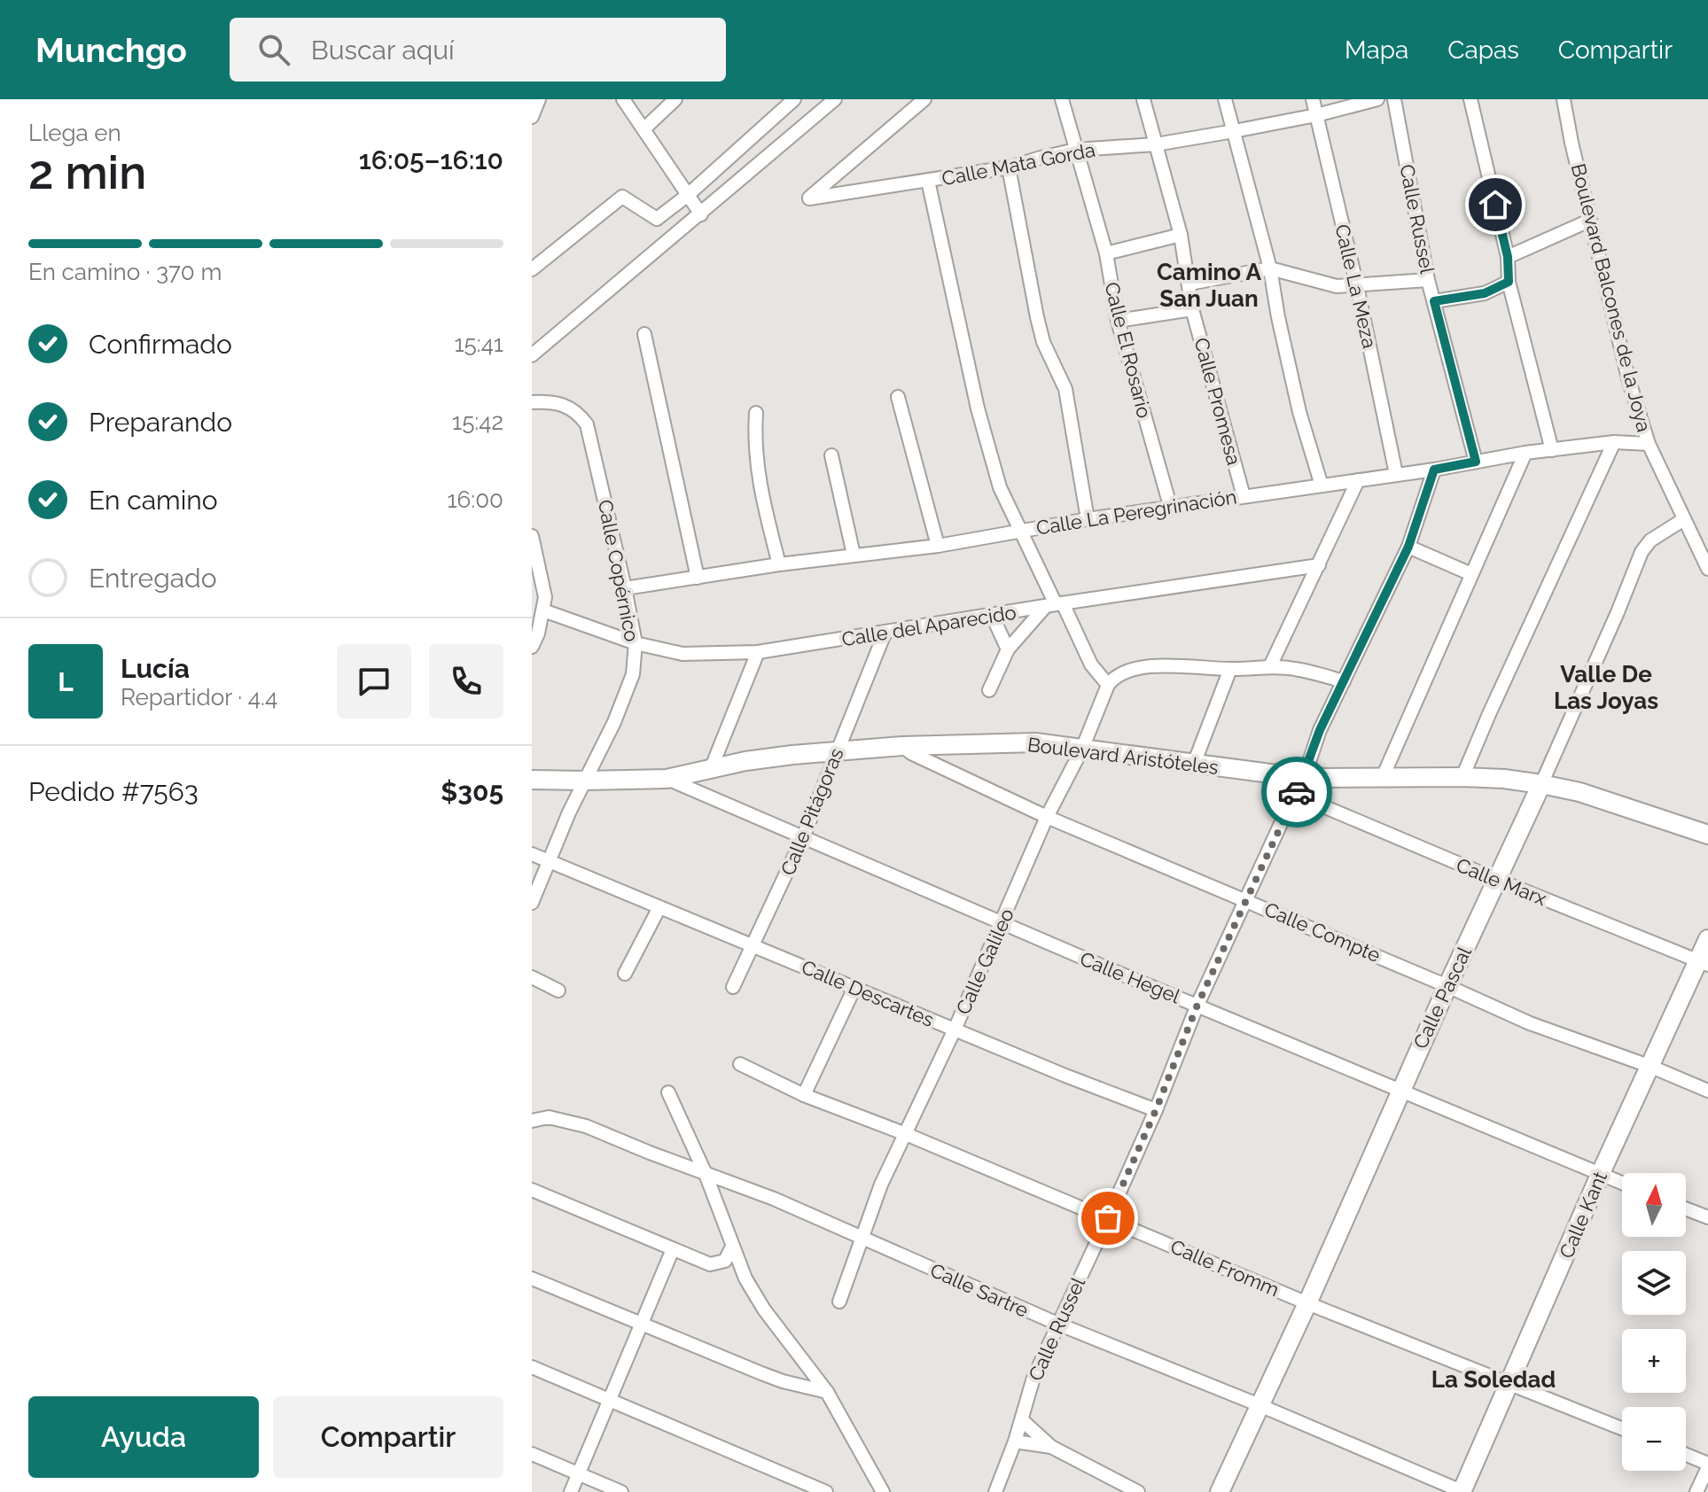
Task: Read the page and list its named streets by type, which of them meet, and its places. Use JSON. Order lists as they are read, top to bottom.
{
  "streets": {
    "street": [
      "Calle Mata Gorda",
      "Calle Russel",
      "Calle La Meza",
      "Boulevard Balcones de la Joya",
      "Calle El Rosario",
      "Calle Promesa",
      "Calle La Peregrinación",
      "Calle Copérnico",
      "Calle del Aparecido",
      "Boulevard Aristóteles",
      "Calle Pitágoras",
      "Calle Marx",
      "Calle Compte",
      "Calle Galileo",
      "Calle Hegel",
      "Calle Descartes",
      "Calle Pascal",
      "Calle Kant",
      "Calle Fromm",
      "Calle Sartre"
    ]
  },
  "crossings": [
    ["Calle Mata Gorda", "Calle La Meza"],
    ["Calle Mata Gorda", "Calle El Rosario"],
    ["Calle Mata Gorda", "Calle Promesa"],
    ["Calle Russel", "Calle La Peregrinación"],
    ["Calle Russel", "Boulevard Aristóteles"],
    ["Calle Russel", "Calle Marx"],
    ["Calle Russel", "Calle Compte"],
    ["Calle Russel", "Calle Hegel"],
    ["Calle Russel", "Calle Descartes"],
    ["Calle Russel", "Calle Fromm"],
    ["Calle Russel", "Calle Sartre"],
    ["Calle La Meza", "Calle La Peregrinación"],
    ["Boulevard Balcones de la Joya", "Calle La Peregrinación"],
    ["Boulevard Balcones de la Joya", "Calle Pascal"],
    ["Calle El Rosario", "Calle La Peregrinación"],
    ["Calle Promesa", "Calle La Peregrinación"],
    ["Calle La Peregrinación", "Calle Copérnico"],
    ["Calle Copérnico", "Calle del Aparecido"],
    ["Calle Copérnico", "Boulevard Aristóteles"],
    ["Calle Copérnico", "Calle Descartes"],
    ["Calle del Aparecido", "Calle Pitágoras"],
    ["Boulevard Aristóteles", "Calle Pitágoras"],
    ["Boulevard Aristóteles", "Calle Compte"],
    ["Boulevard Aristóteles", "Calle Galileo"],
    ["Boulevard Aristóteles", "Calle Hegel"],
    ["Boulevard Aristóteles", "Calle Pascal"],
    ["Calle Pitágoras", "Calle Hegel"],
    ["Calle Pitágoras", "Calle Descartes"],
    ["Calle Marx", "Calle Pascal"],
    ["Calle Marx", "Calle Kant"],
    ["Calle Compte", "Calle Galileo"],
    ["Calle Compte", "Calle Pascal"],
    ["Calle Compte", "Calle Kant"],
    ["Calle Galileo", "Calle Hegel"],
    ["Calle Galileo", "Calle Descartes"],
    ["Calle Galileo", "Calle Fromm"],
    ["Calle Galileo", "Calle Sartre"],
    ["Calle Hegel", "Calle Pascal"],
    ["Calle Hegel", "Calle Kant"],
    ["Calle Pascal", "Calle Fromm"],
    ["Calle Pascal", "Calle Sartre"],
    ["Calle Kant", "Calle Fromm"],
    ["Calle Kant", "Calle Sartre"]
  ],
  "districts": ["Camino A San Juan", "Valle De Las Joyas", "La Soledad"],
  "north": "top",
  "page": {
    "header": "Munchgo",
    "search": "Buscar aquí",
    "nav": ["Mapa", "Capas", "Compartir"],
    "heading": ["2 min", "Llega en", "16:05–16:10"],
    "panel": [
      "Lucía",
      "Repartidor · 4.4",
      "Pedido #7563",
      "$305"
    ],
    "bar": "En camino · 370 m",
    "list": [
      ["Confirmado", "15:41"],
      ["Preparando", "15:42"],
      ["En camino", "16:00"],
      "Entregado"
    ],
    "round": "L",
    "map_buttons": ["+", "−"],
    "buttons": ["Ayuda", "Compartir"]
  }
}
